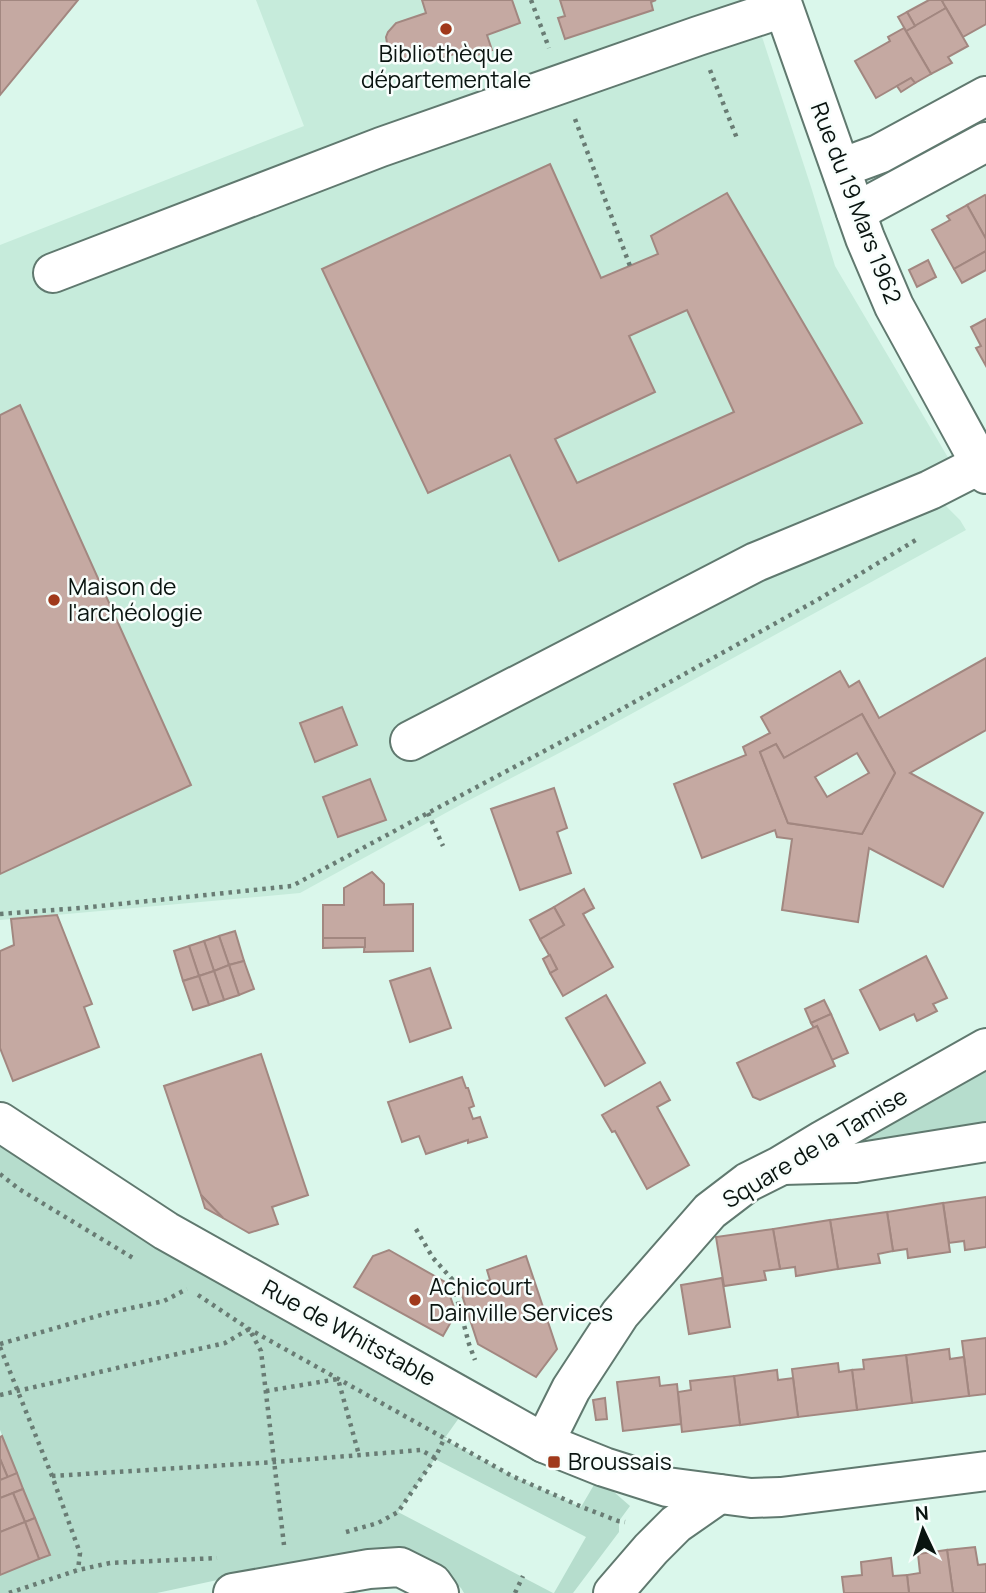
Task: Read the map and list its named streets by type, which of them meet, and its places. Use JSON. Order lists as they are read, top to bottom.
{
  "streets": {
    "street": ["Rue du 19 Mars 1962", "Square de la Tamise", "Rue de Whitstable"]
  },
  "crossings": [
    ["Square de la Tamise", "Rue de Whitstable"]
  ],
  "places": {
    "other": ["Bibliothèque départementale", "Maison de l'archéologie", "Achicourt Dainville Services"],
    "transit": ["Broussais"]
  },
  "north": "top"
}
